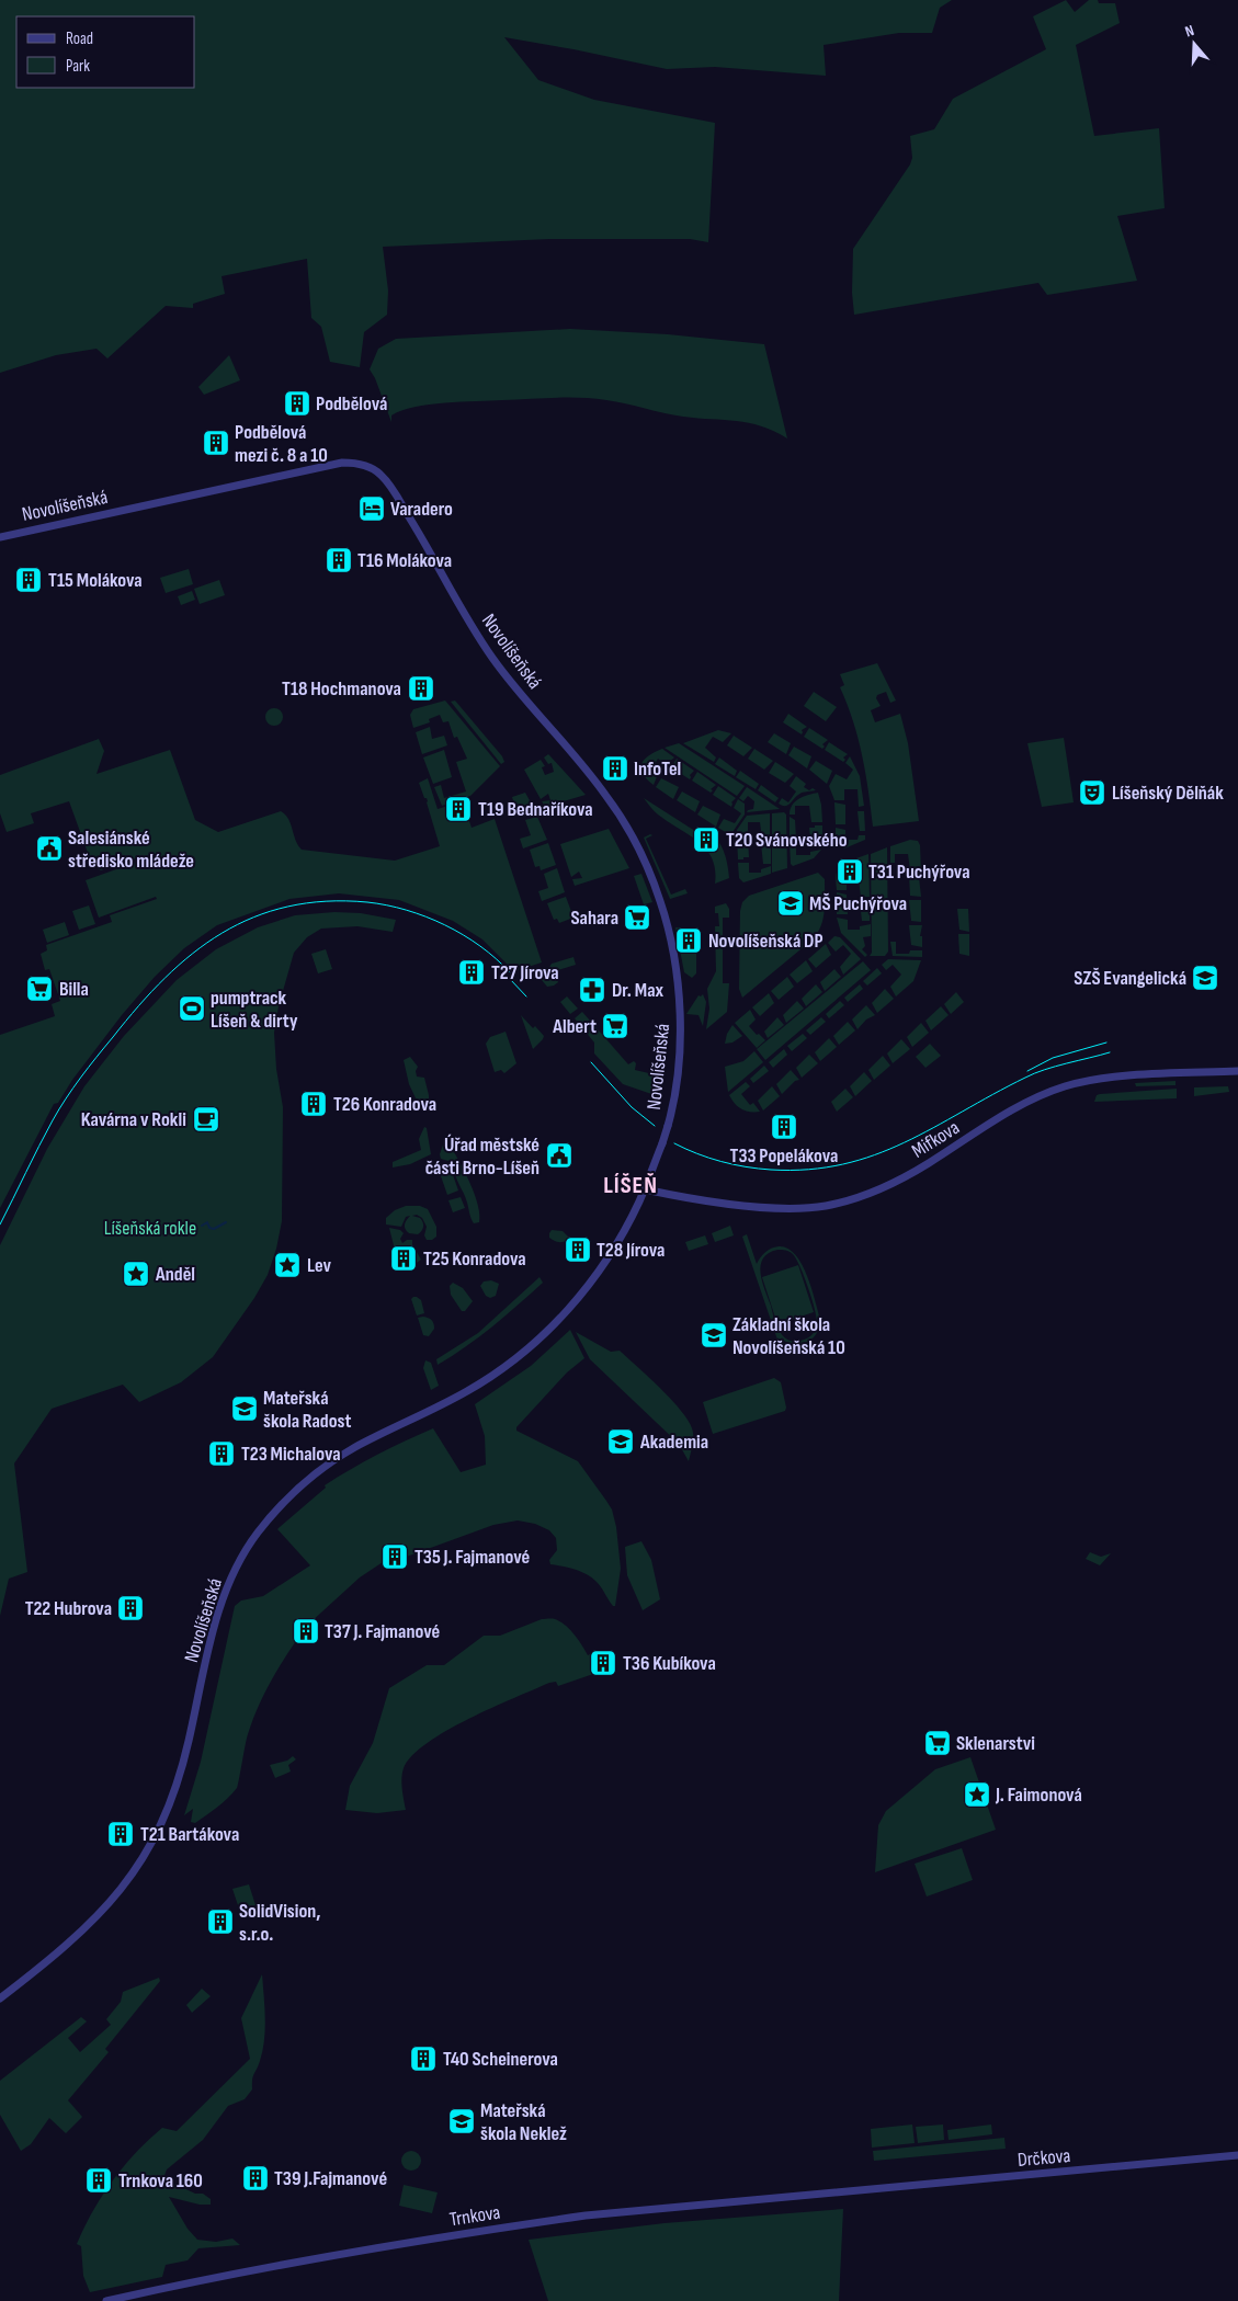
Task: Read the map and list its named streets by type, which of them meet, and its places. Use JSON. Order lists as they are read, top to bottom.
{
  "streets": {
    "street": [
      "Novolíšeňská",
      "Mifkova",
      "Drčkova",
      "Trnkova"
    ]
  },
  "crossings": [
    ["Novolíšeňská", "Mifkova"],
    ["Drčkova", "Trnkova"]
  ],
  "districts": ["LÍŠEŇ"],
  "parks": ["Líšeňská rokle"],
  "places": {
    "building": [
      "Podbělová",
      "Podbělová mezi č. 8 a 10",
      "T16 Molákova",
      "T15 Molákova",
      "T18 Hochmanova",
      "InfoTel",
      "T19 Bednaříkova",
      "T20 Svánovského",
      "T31 Puchýřova",
      "Novolíšeňská DP",
      "T27 Jírova",
      "T26 Konradova",
      "T33 Popelákova",
      "T28 Jírova",
      "T25 Konradova",
      "T23 Michalova",
      "T35 J. Fajmanové",
      "T22 Hubrova",
      "T37 J. Fajmanové",
      "T36 Kubíkova",
      "T21 Bartákova",
      "SolidVision, s.r.o.",
      "T40 Scheinerova",
      "T39 J.Fajmanové",
      "Trnkova 160"
    ],
    "hotel": ["Varadero"],
    "theatre": ["Líšeňský Dělňák"],
    "public building": ["Salesiánské středisko mládeže", "Úřad městské části Brno-Líšeň"],
    "school or university": [
      "MŠ Puchýřova",
      "SZŠ Evangelická",
      "Základní škola Novolíšeňská 10",
      "Mateřská škola Radost",
      "Akademia",
      "Mateřská škola Neklež"
    ],
    "supermarket": [
      "Sahara",
      "Billa",
      "Albert",
      "Sklenarstvi"
    ],
    "pharmacy": ["Dr. Max"],
    "sports": ["pumptrack Líšeň & dirty"],
    "cafe": ["Kavárna v Rokli"],
    "place": ["Lev", "Anděl", "J. Faimonová"]
  },
  "legend": ["Road", "Park"],
  "north": "top"
}
